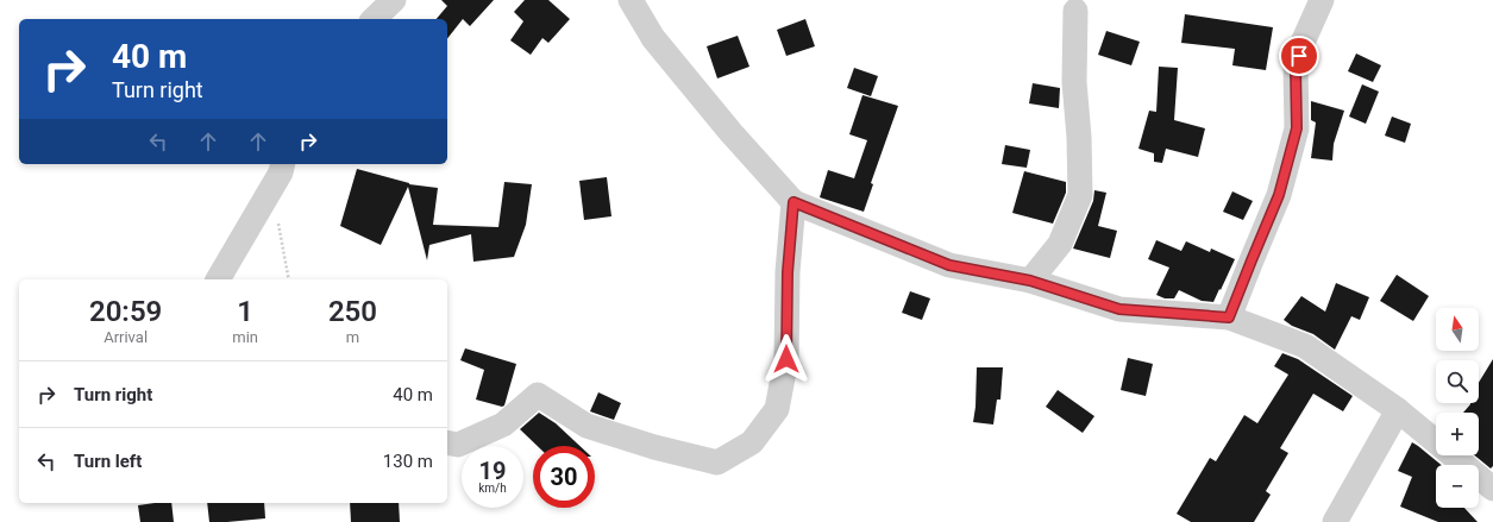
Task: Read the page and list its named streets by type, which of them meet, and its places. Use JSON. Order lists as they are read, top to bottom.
{
  "north": "top",
  "page": {
    "turn": ["40 m", "Turn right"],
    "eta": [
      "20:59",
      "Arrival",
      "1",
      "min",
      "250",
      "m"
    ],
    "map_buttons": ["+", "−"],
    "list": [
      {
        "name": "Turn right",
        "value": "40 m"
      },
      {
        "name": "Turn left",
        "value": "130 m"
      }
    ],
    "speed": "19 km/h",
    "limit": "30"
  }
}
